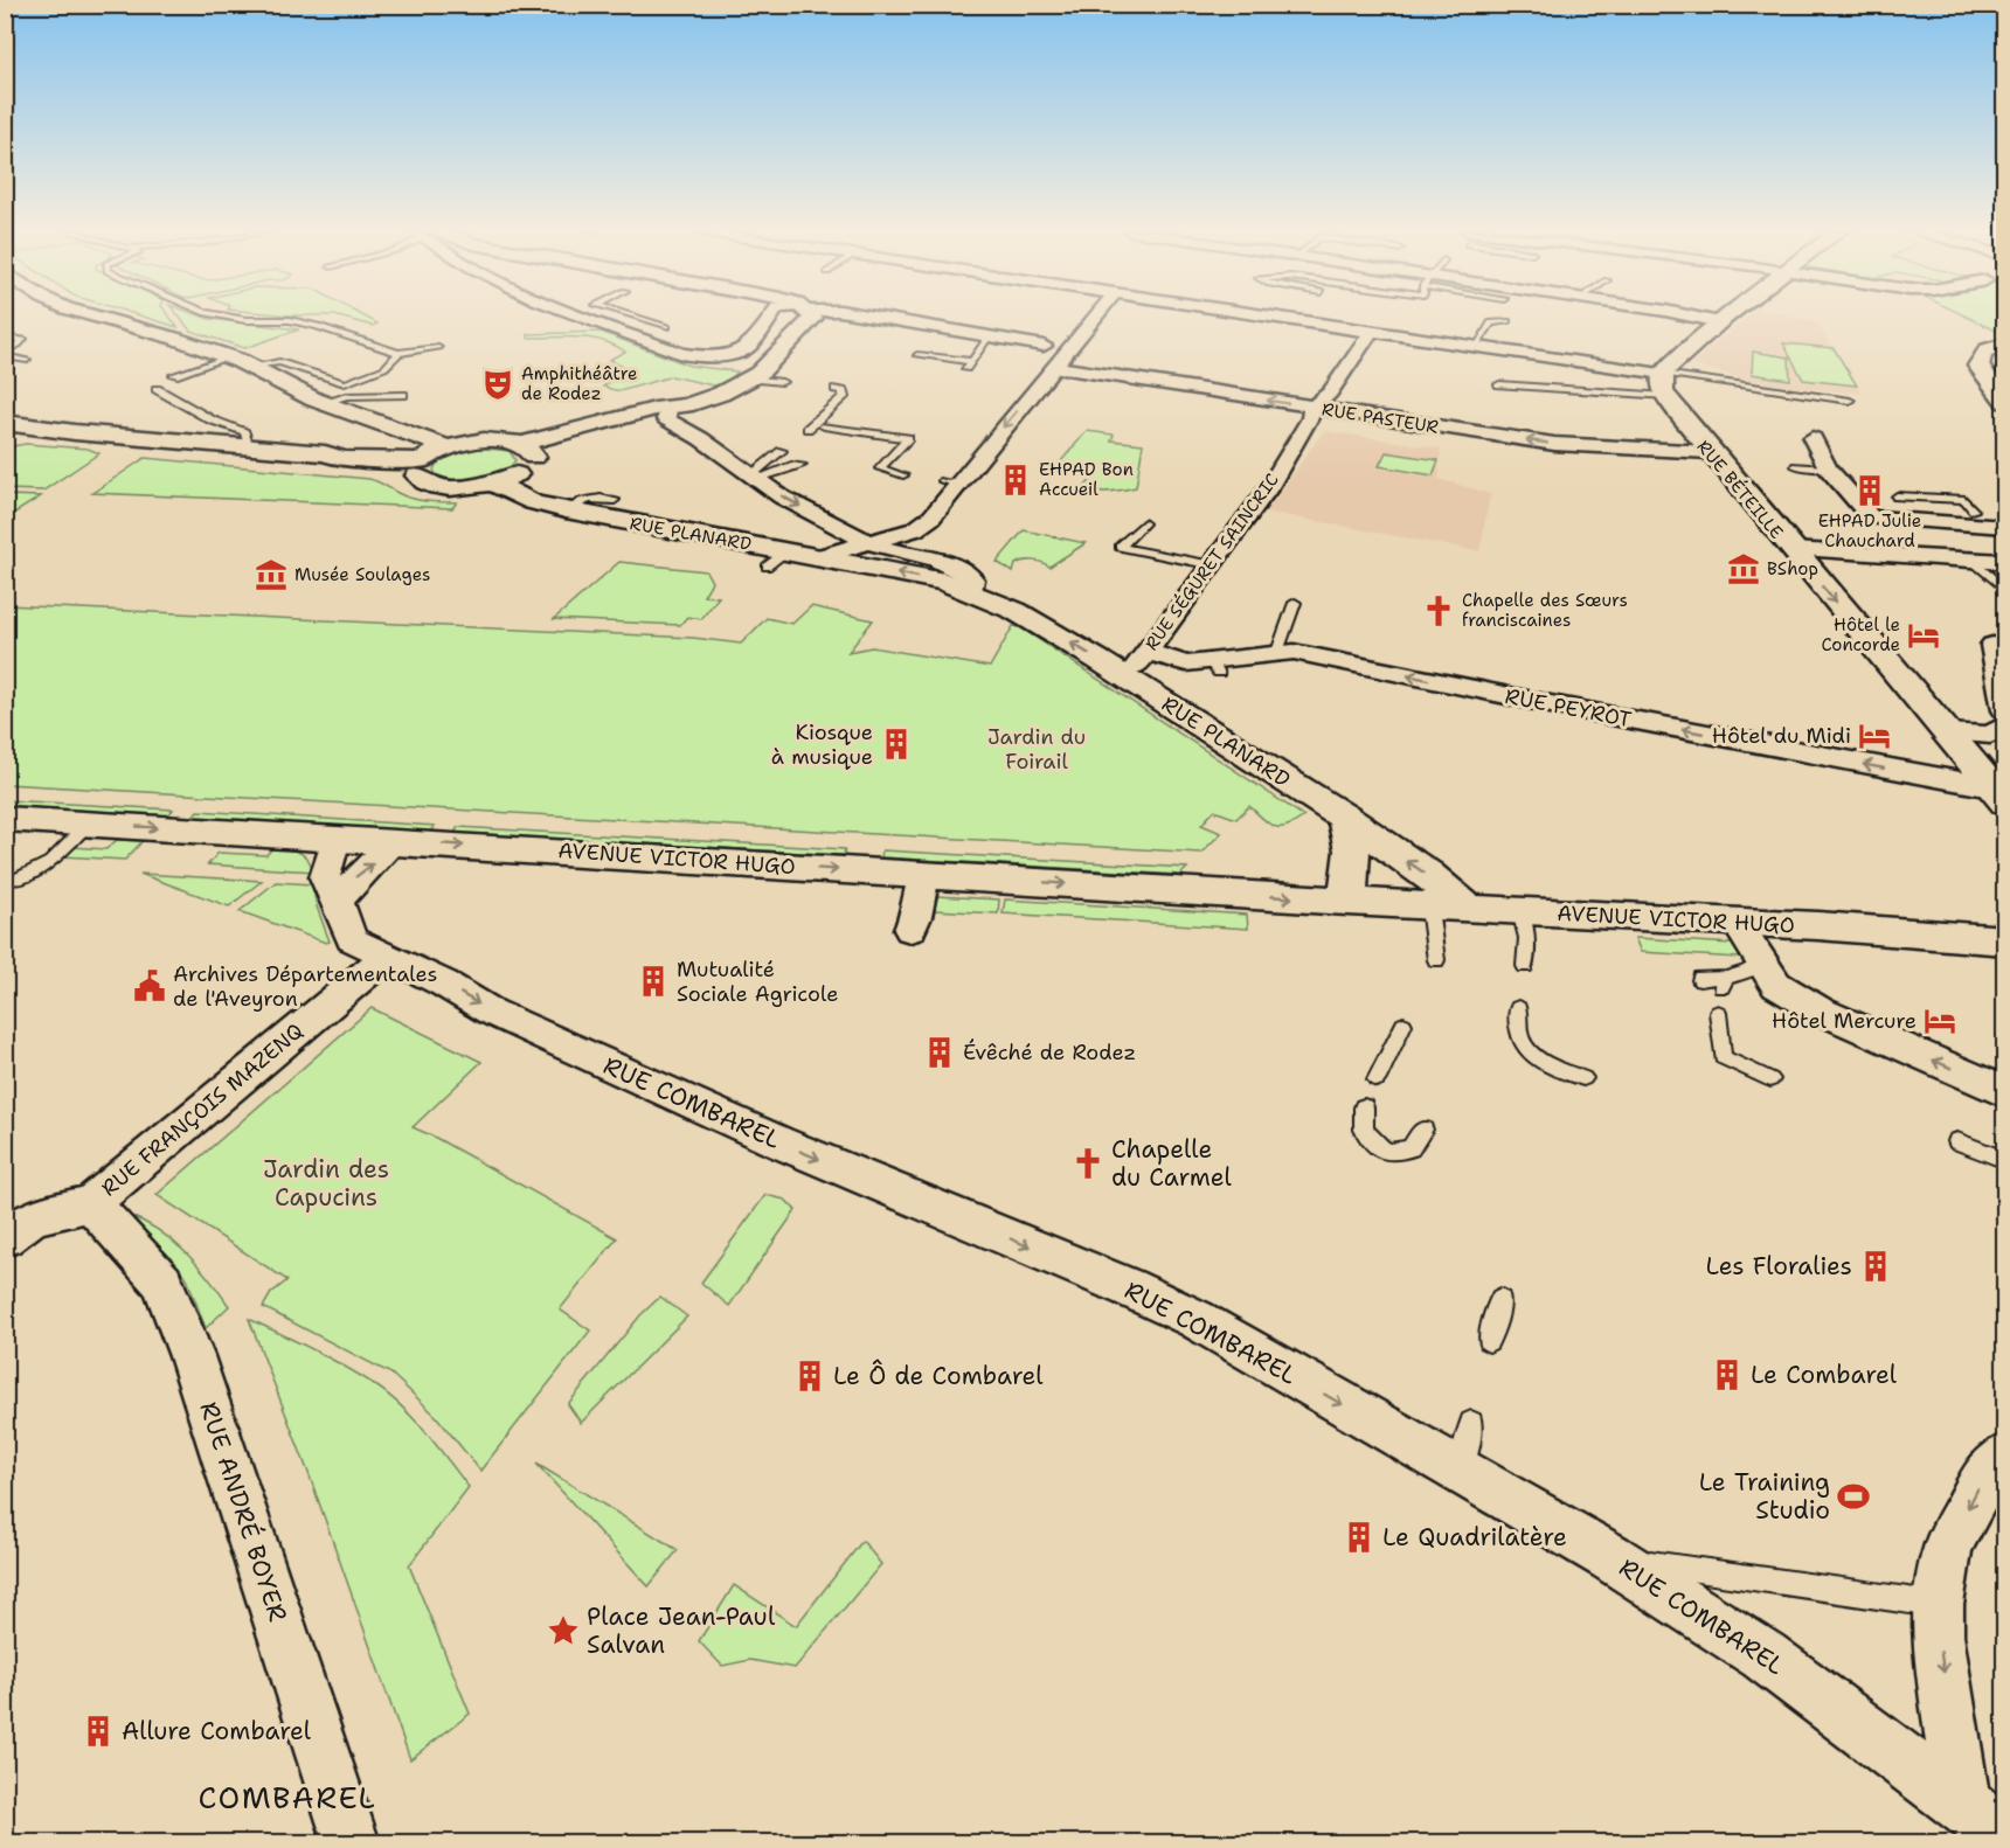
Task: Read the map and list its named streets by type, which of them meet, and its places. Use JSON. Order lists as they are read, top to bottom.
{
  "streets": {
    "main road": ["RUE BÉTEILLE", "RUE PLANARD", "AVENUE VICTOR HUGO"],
    "street": [
      "RUE PASTEUR",
      "RUE SÉGURET SAINCRIC",
      "RUE PEYROT",
      "RUE COMBAREL",
      "RUE FRANÇOIS MAZENQ",
      "RUE ANDRÉ BOYER"
    ]
  },
  "crossings": [
    ["RUE PASTEUR", "RUE BÉTEILLE"],
    ["RUE PASTEUR", "RUE SÉGURET SAINCRIC"],
    ["RUE BÉTEILLE", "RUE PEYROT"],
    ["RUE PLANARD", "RUE SÉGURET SAINCRIC"],
    ["RUE PLANARD", "AVENUE VICTOR HUGO"],
    ["RUE SÉGURET SAINCRIC", "RUE PEYROT"],
    ["AVENUE VICTOR HUGO", "RUE COMBAREL"],
    ["RUE COMBAREL", "RUE FRANÇOIS MAZENQ"],
    ["RUE FRANÇOIS MAZENQ", "RUE ANDRÉ BOYER"]
  ],
  "one_way": [
    "RUE BÉTEILLE",
    "RUE PLANARD",
    "AVENUE VICTOR HUGO",
    "RUE COMBAREL"
  ],
  "districts": ["COMBAREL"],
  "parks": ["Jardin du Foirail", "Jardin des Capucins"],
  "places": {
    "theatre": ["Amphithéâtre de Rodez"],
    "building": [
      "EHPAD Bon Accueil",
      "EHPAD Julie Chauchard",
      "Kiosque à musique",
      "Mutualité Sociale Agricole",
      "Évêché de Rodez",
      "Les Floralies",
      "Le Combarel",
      "Le Ô de Combarel",
      "Le Quadrilatère",
      "Allure Combarel"
    ],
    "museum": ["BShop", "Musée Soulages"],
    "church": ["Chapelle des Sœurs franciscaines", "Chapelle du Carmel"],
    "hotel": ["Hôtel le Concorde", "Hôtel du Midi", "Hôtel Mercure"],
    "public building": ["Archives Départementales de l'Aveyron"],
    "sports": ["Le Training Studio"],
    "place": ["Place Jean-Paul Salvan"]
  }
}
